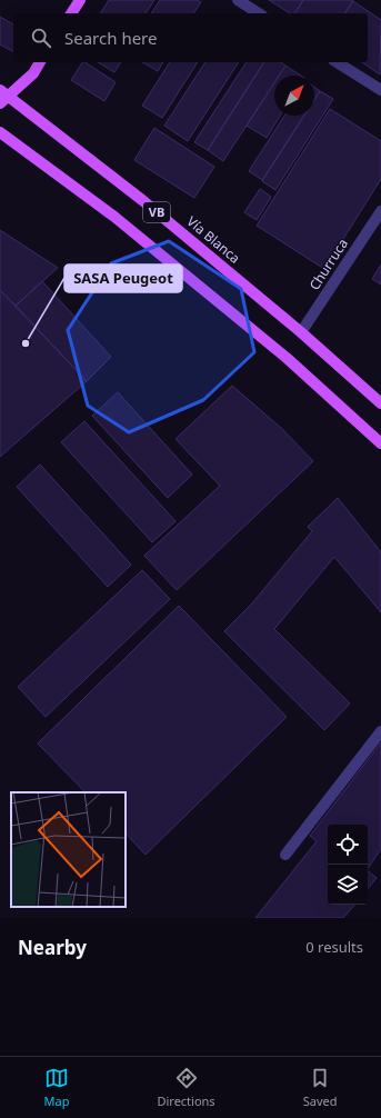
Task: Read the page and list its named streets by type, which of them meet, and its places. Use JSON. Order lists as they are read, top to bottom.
{
  "streets": {
    "main road": ["VB", "Vía Blanca"],
    "street": ["Churruca"]
  },
  "crossings": [
    ["Vía Blanca", "Churruca"]
  ],
  "places": ["SASA Peugeot"],
  "north": "top right",
  "page": {
    "search": "Search here",
    "heading": ["Nearby", "0 results"],
    "nav": ["Map", "Directions", "Saved"]
  }
}
